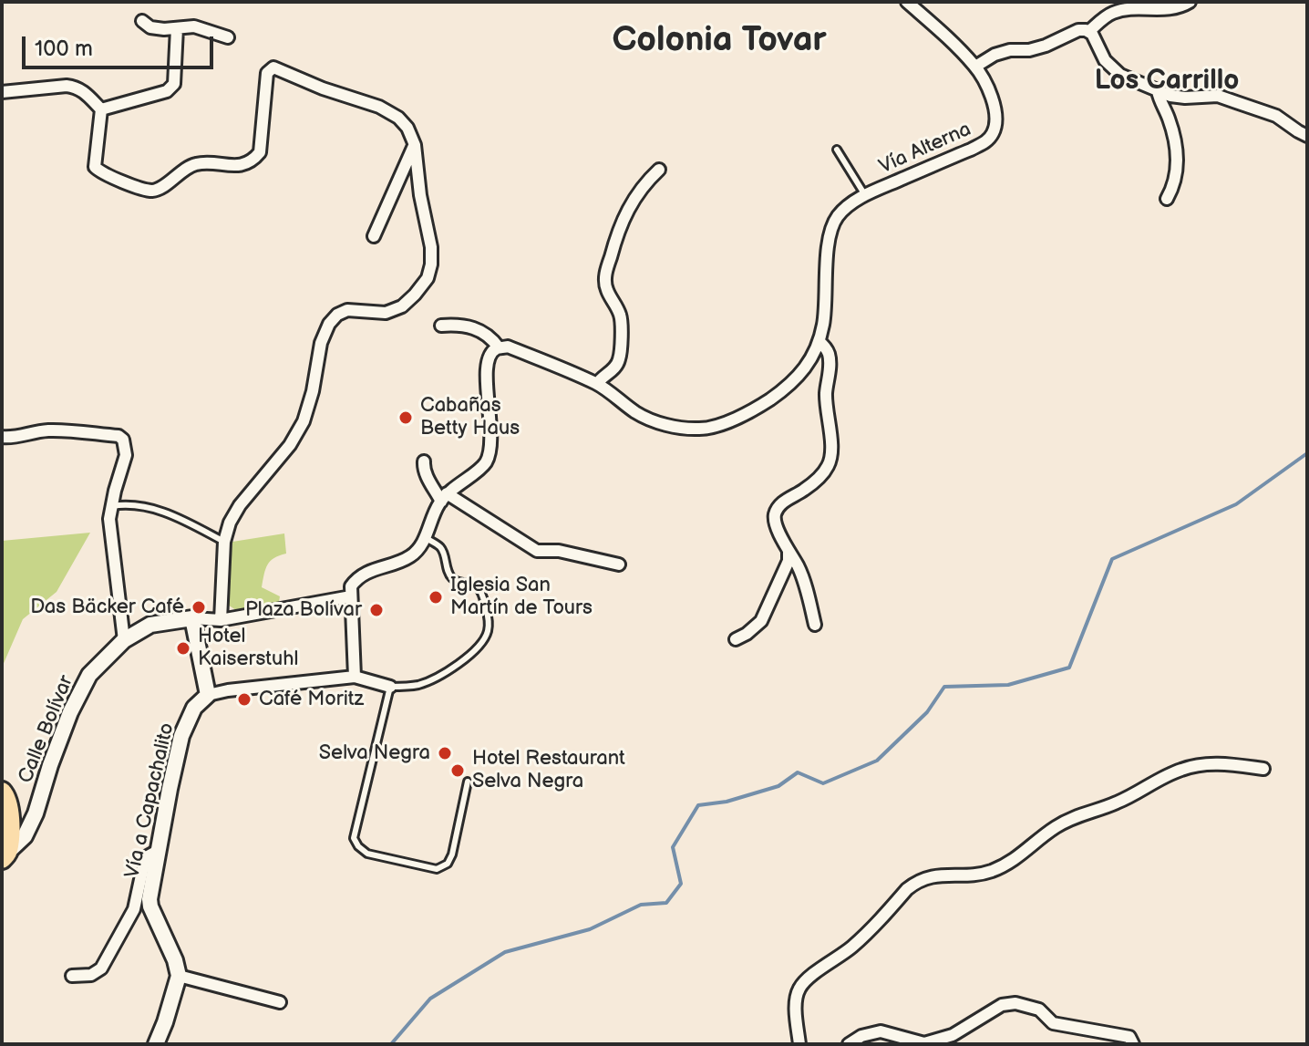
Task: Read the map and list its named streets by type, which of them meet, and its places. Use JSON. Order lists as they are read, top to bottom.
{
  "streets": {
    "street": ["Vía Alterna", "Calle Bolívar", "Vía a Capachalito"]
  },
  "districts": ["Colonia Tovar", "Los Carrillo"],
  "places": [
    "Cabañas Betty Haus",
    "Iglesia San Martín de Tours",
    "Das Bäcker Café",
    "Plaza Bolívar",
    "Hotel Kaiserstuhl",
    "Café Moritz",
    "Selva Negra",
    "Hotel Restaurant Selva Negra"
  ],
  "scale_bar": "100 m"
}
